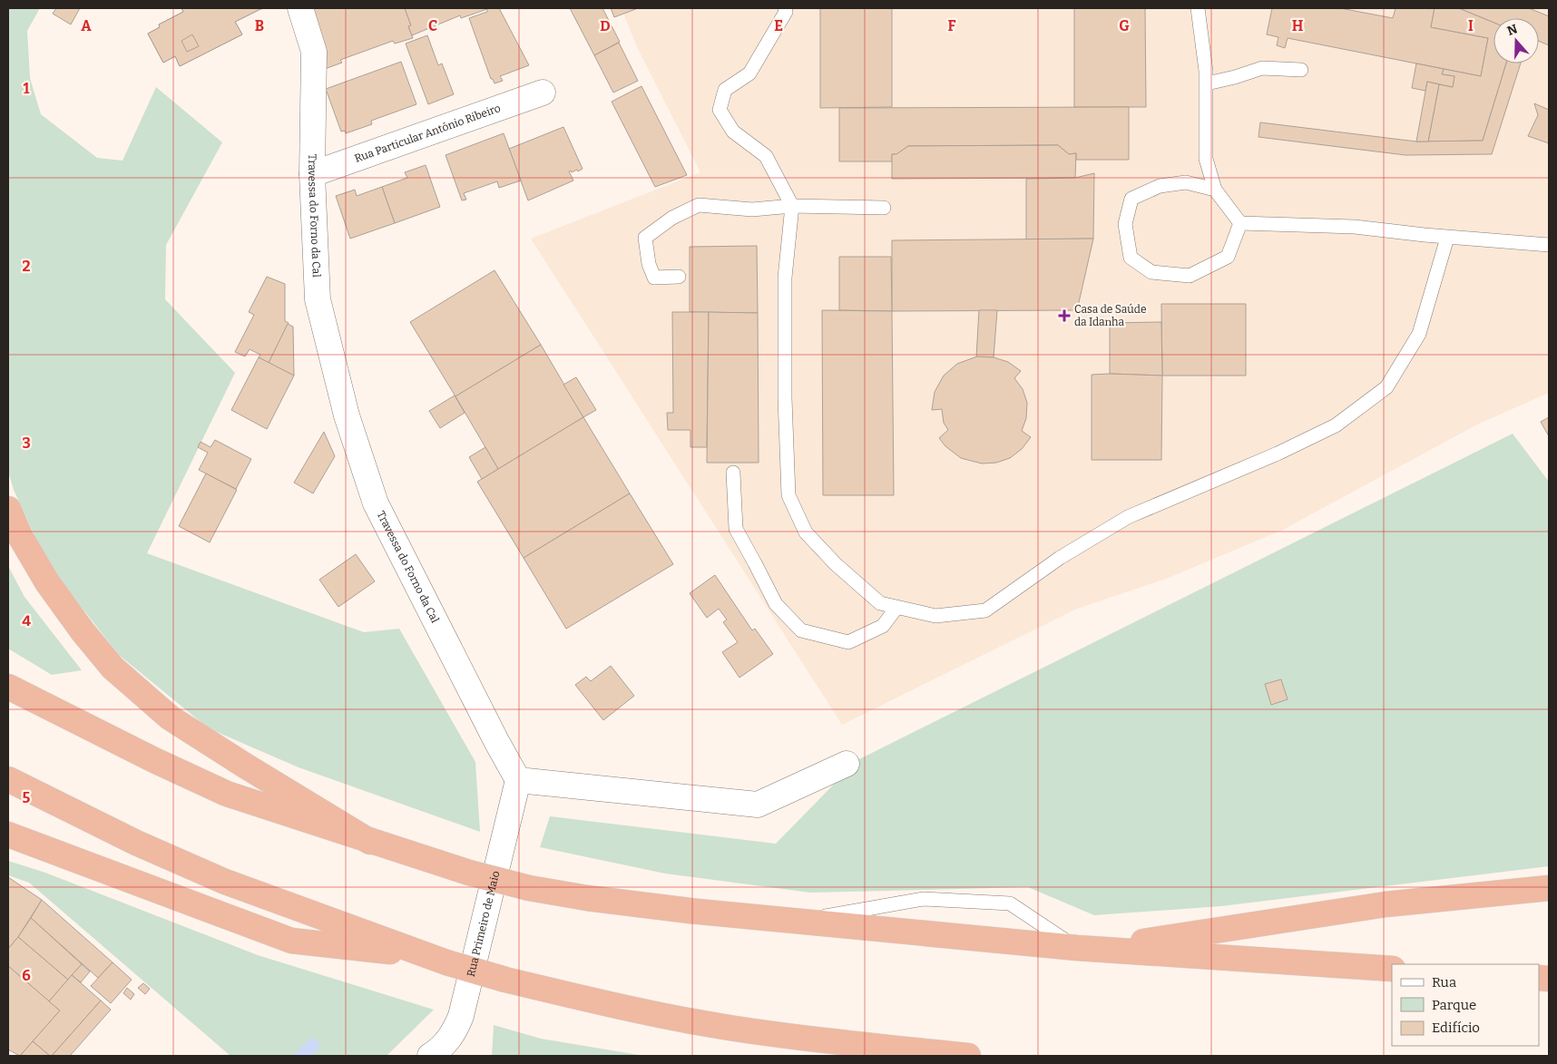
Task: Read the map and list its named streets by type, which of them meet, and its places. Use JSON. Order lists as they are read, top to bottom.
{
  "streets": {
    "street": ["Rua Particular António Ribeiro", "Travessa do Forno da Cal", "Rua Primeiro de Maio"]
  },
  "crossings": [
    ["Rua Particular António Ribeiro", "Travessa do Forno da Cal"],
    ["Travessa do Forno da Cal", "Rua Primeiro de Maio"]
  ],
  "places": {
    "health": ["Casa de Saúde da Idanha"]
  },
  "legend": ["Rua", "Parque", "Edifício"],
  "north": "top",
  "grid": {
    "columns": [
      "A",
      "B",
      "C",
      "D",
      "E",
      "F",
      "G",
      "H",
      "I"
    ],
    "rows": [
      "1",
      "2",
      "3",
      "4",
      "5",
      "6"
    ]
  }
}
